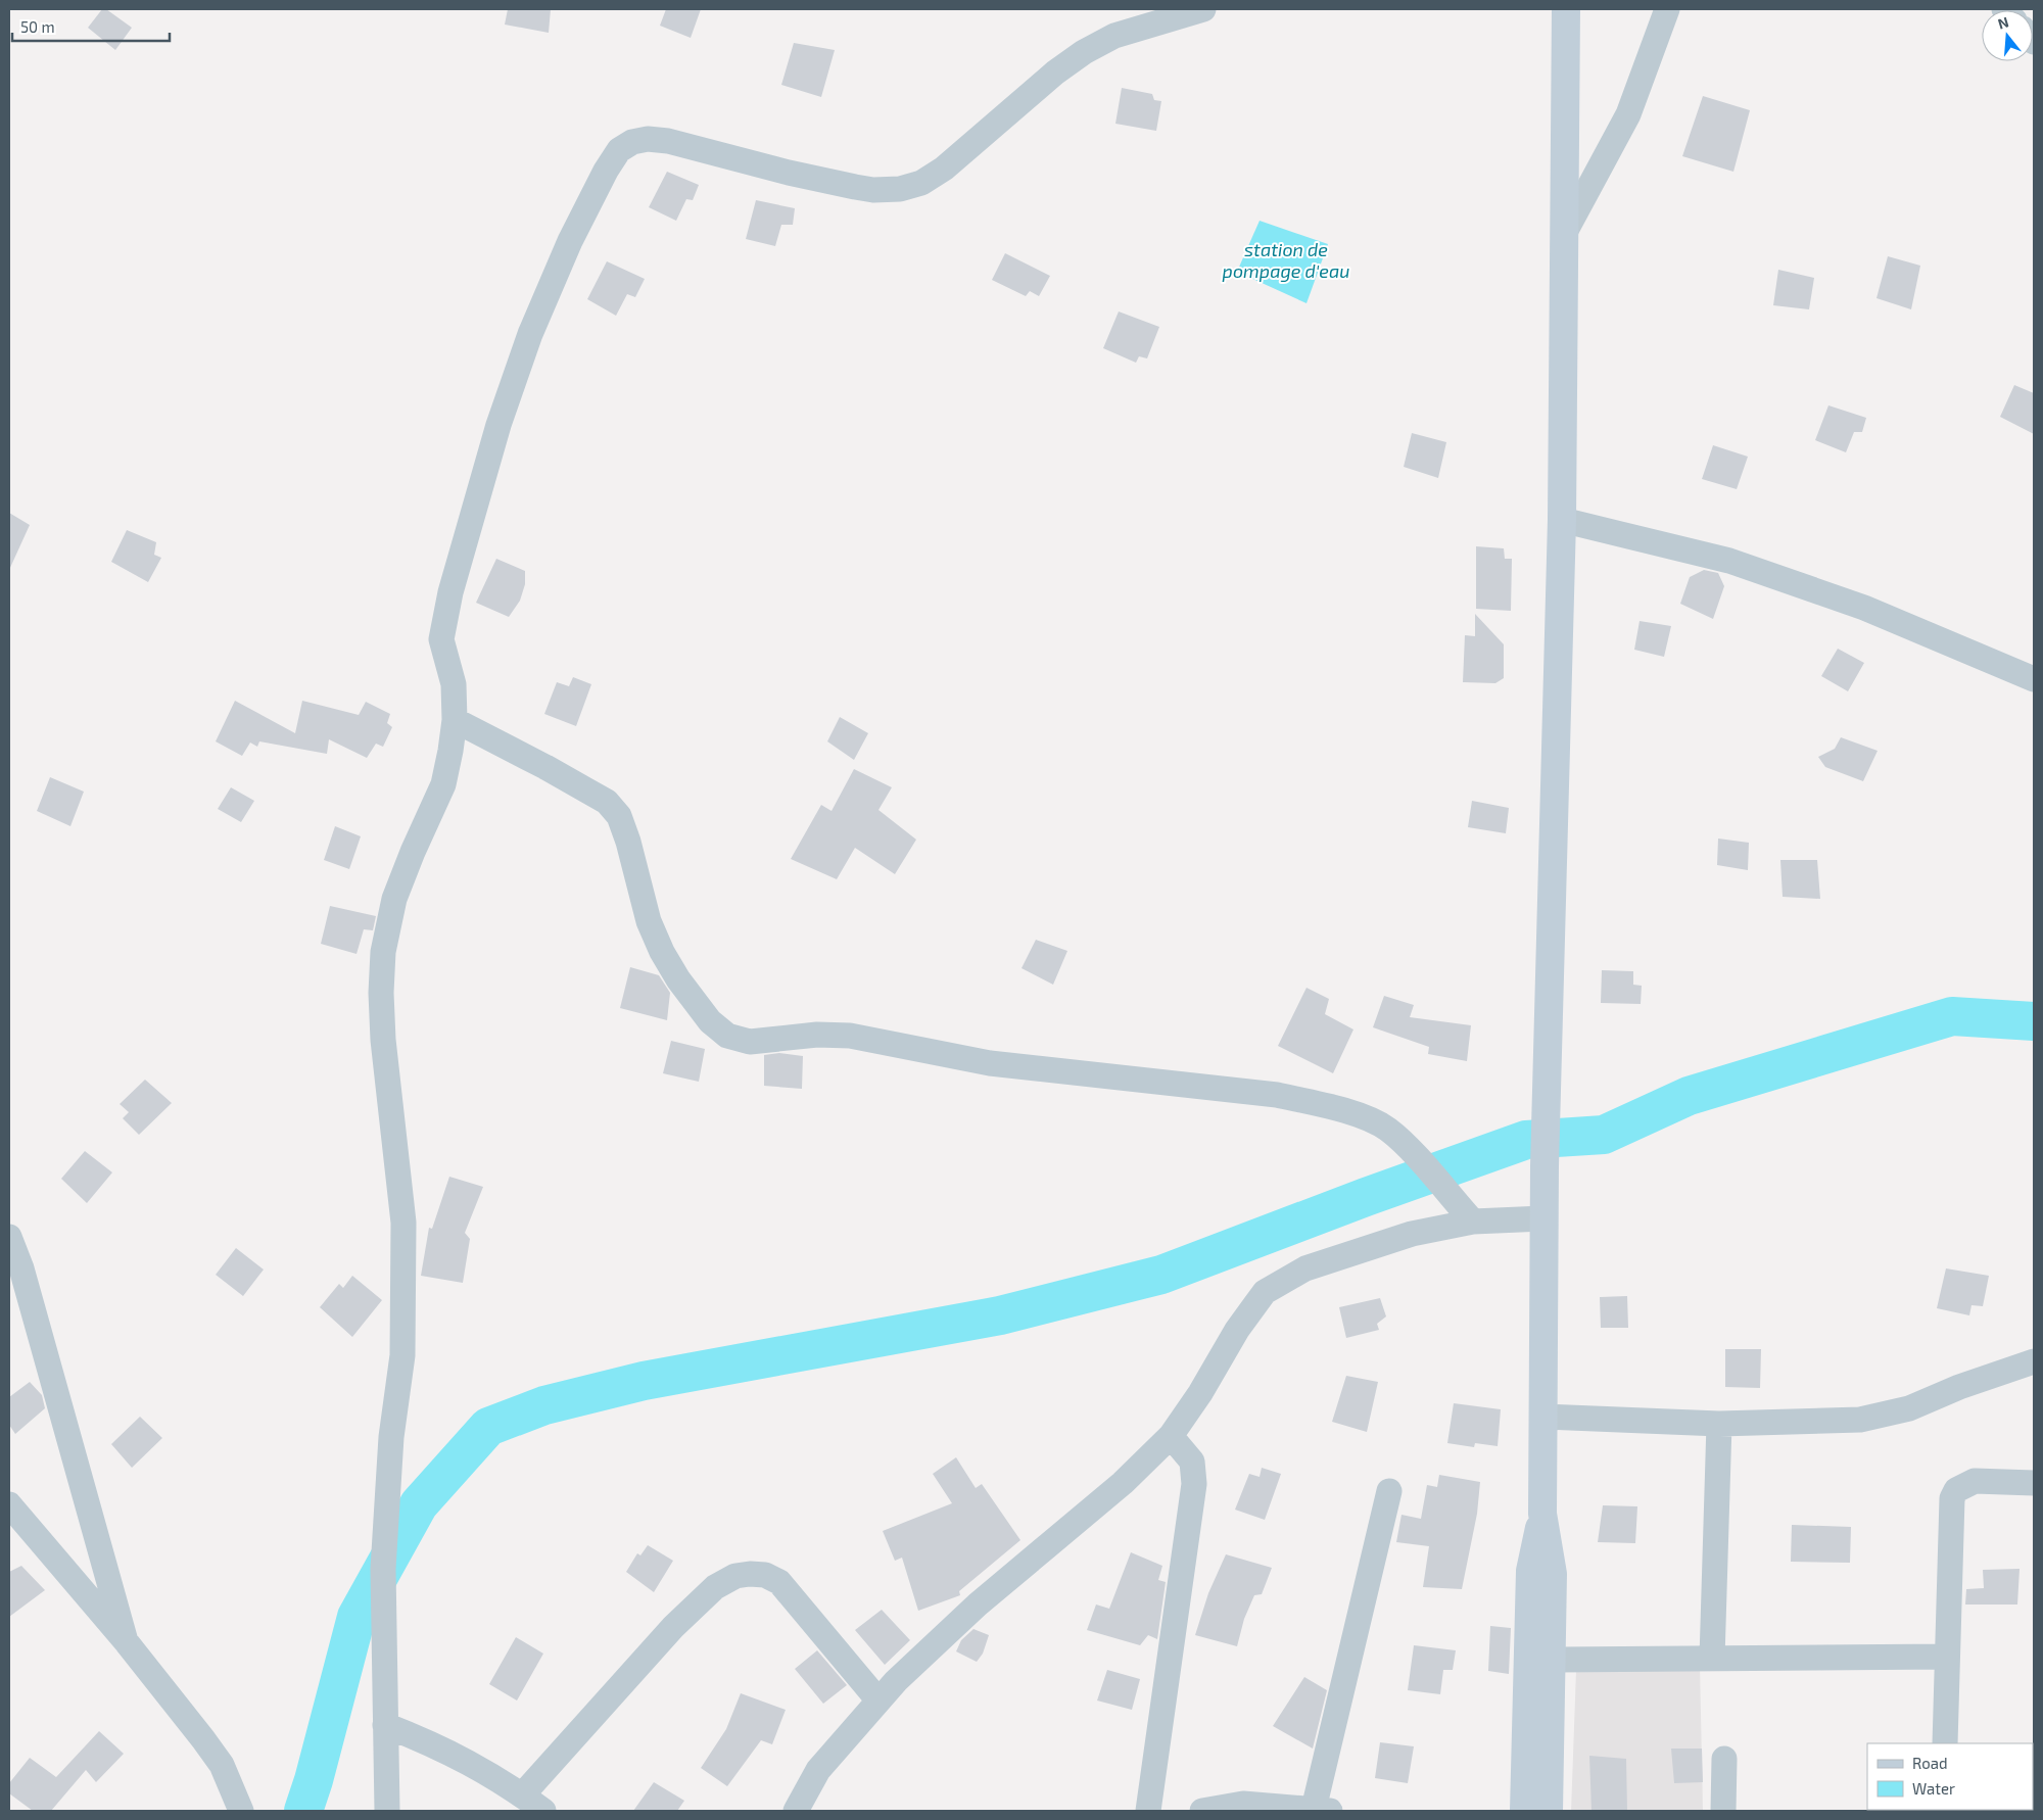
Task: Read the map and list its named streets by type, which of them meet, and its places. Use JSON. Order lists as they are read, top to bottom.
{
  "water": ["station de pompage d'eau"],
  "legend": ["Road", "Water"],
  "scale_bar": "50 m",
  "north": "top"
}
